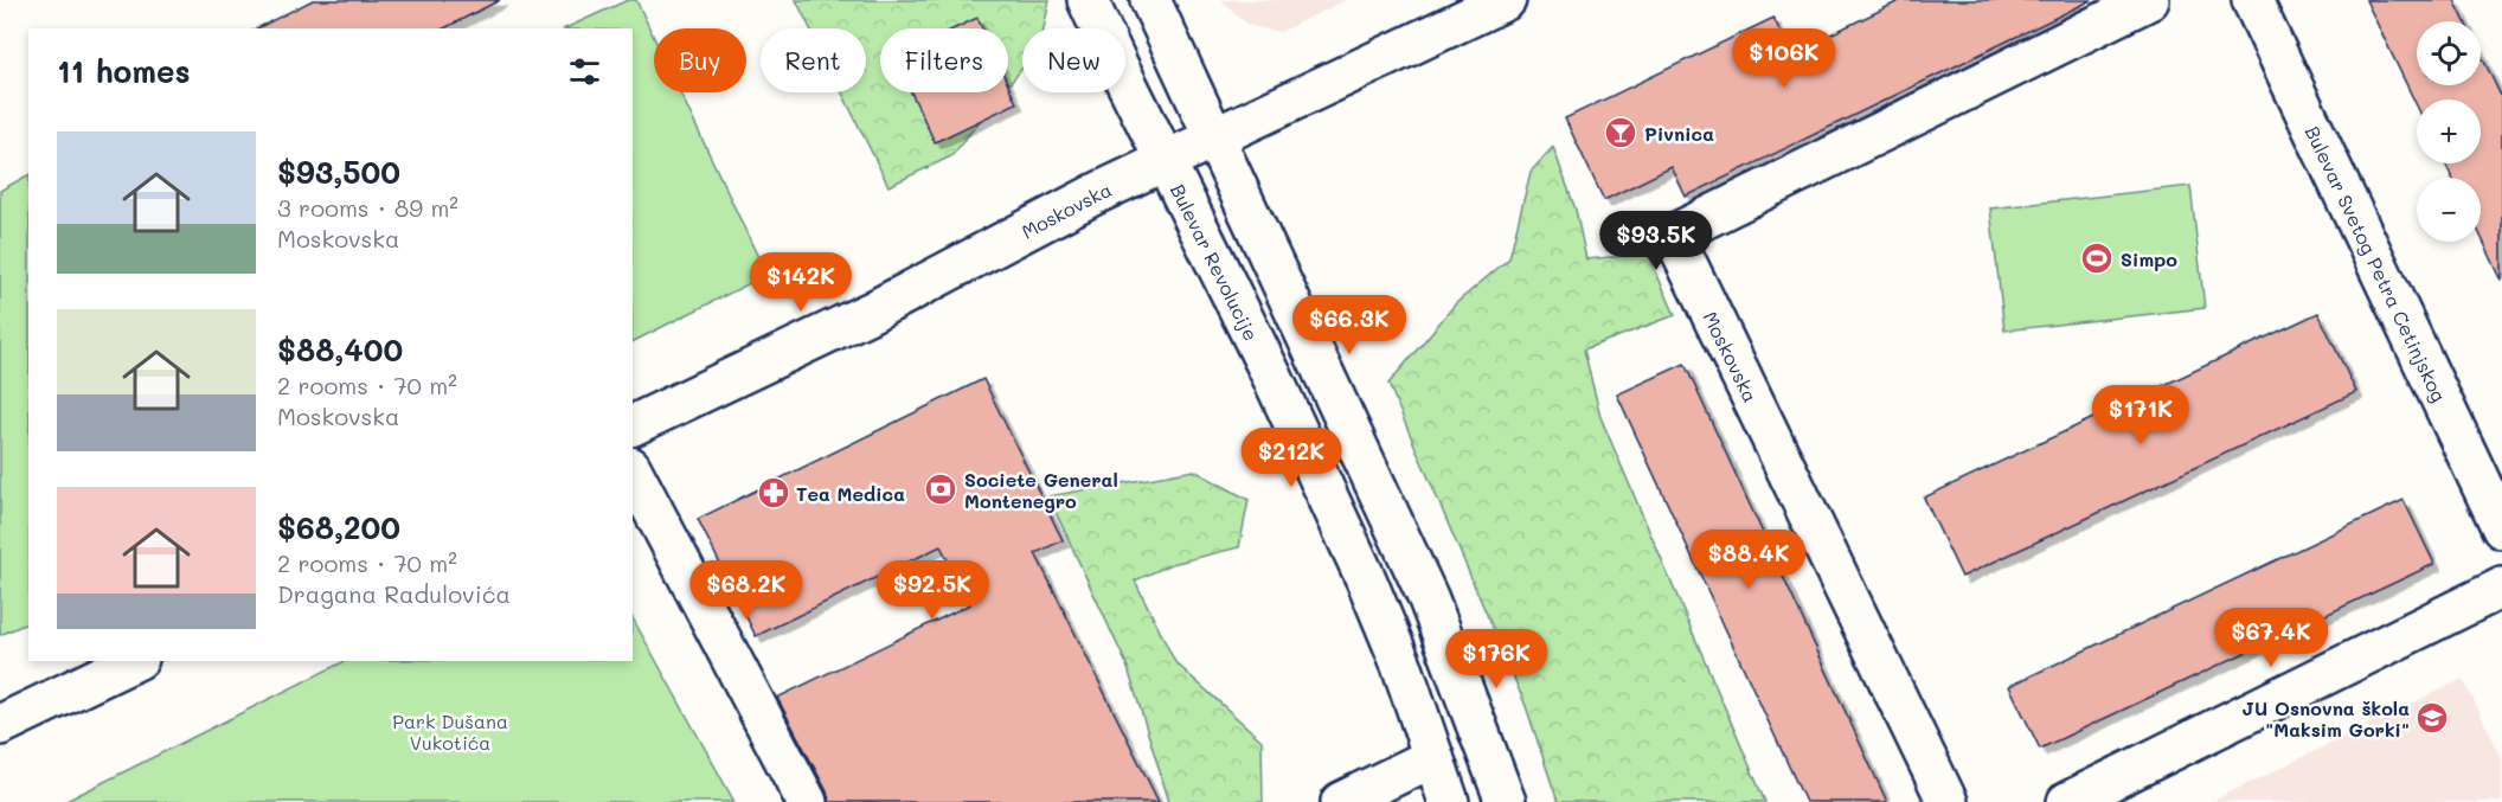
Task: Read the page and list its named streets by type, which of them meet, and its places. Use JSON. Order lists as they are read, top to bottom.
{
  "streets": {
    "street": ["Moskovska", "Bulevar Revolucije", "Bulevar Svetog Petra Cetinjskog"]
  },
  "crossings": [
    ["Moskovska", "Bulevar Revolucije"]
  ],
  "parks": ["Park Dušana Vukotića"],
  "places": {
    "bar": ["Pivnica"],
    "sports": ["Simpo"],
    "bank": ["Societe General Montenegro"],
    "pharmacy": ["Tea Medica"],
    "school or university": ["JU Osnovna škola \"Maksim Gorki\""]
  },
  "page": {
    "map_buttons": ["+", "−"],
    "price": [
      "$106K",
      "$93.5K",
      "$142K",
      "$66.3K",
      "$171K",
      "$212K",
      "$88.4K",
      "$68.2K",
      "$92.5K",
      "$67.4K",
      "$176K"
    ],
    "chip": [
      "Buy",
      "Rent",
      "Filters",
      "New"
    ],
    "heading": "11 homes",
    "list": [
      {
        "name": "$93,500",
        "note": "3 rooms · 89 m² · Moskovska"
      },
      {
        "name": "$88,400",
        "note": "2 rooms · 70 m² · Moskovska"
      },
      {
        "name": "$68,200",
        "note": "2 rooms · 70 m² · Dragana Radulovića"
      }
    ]
  }
}
